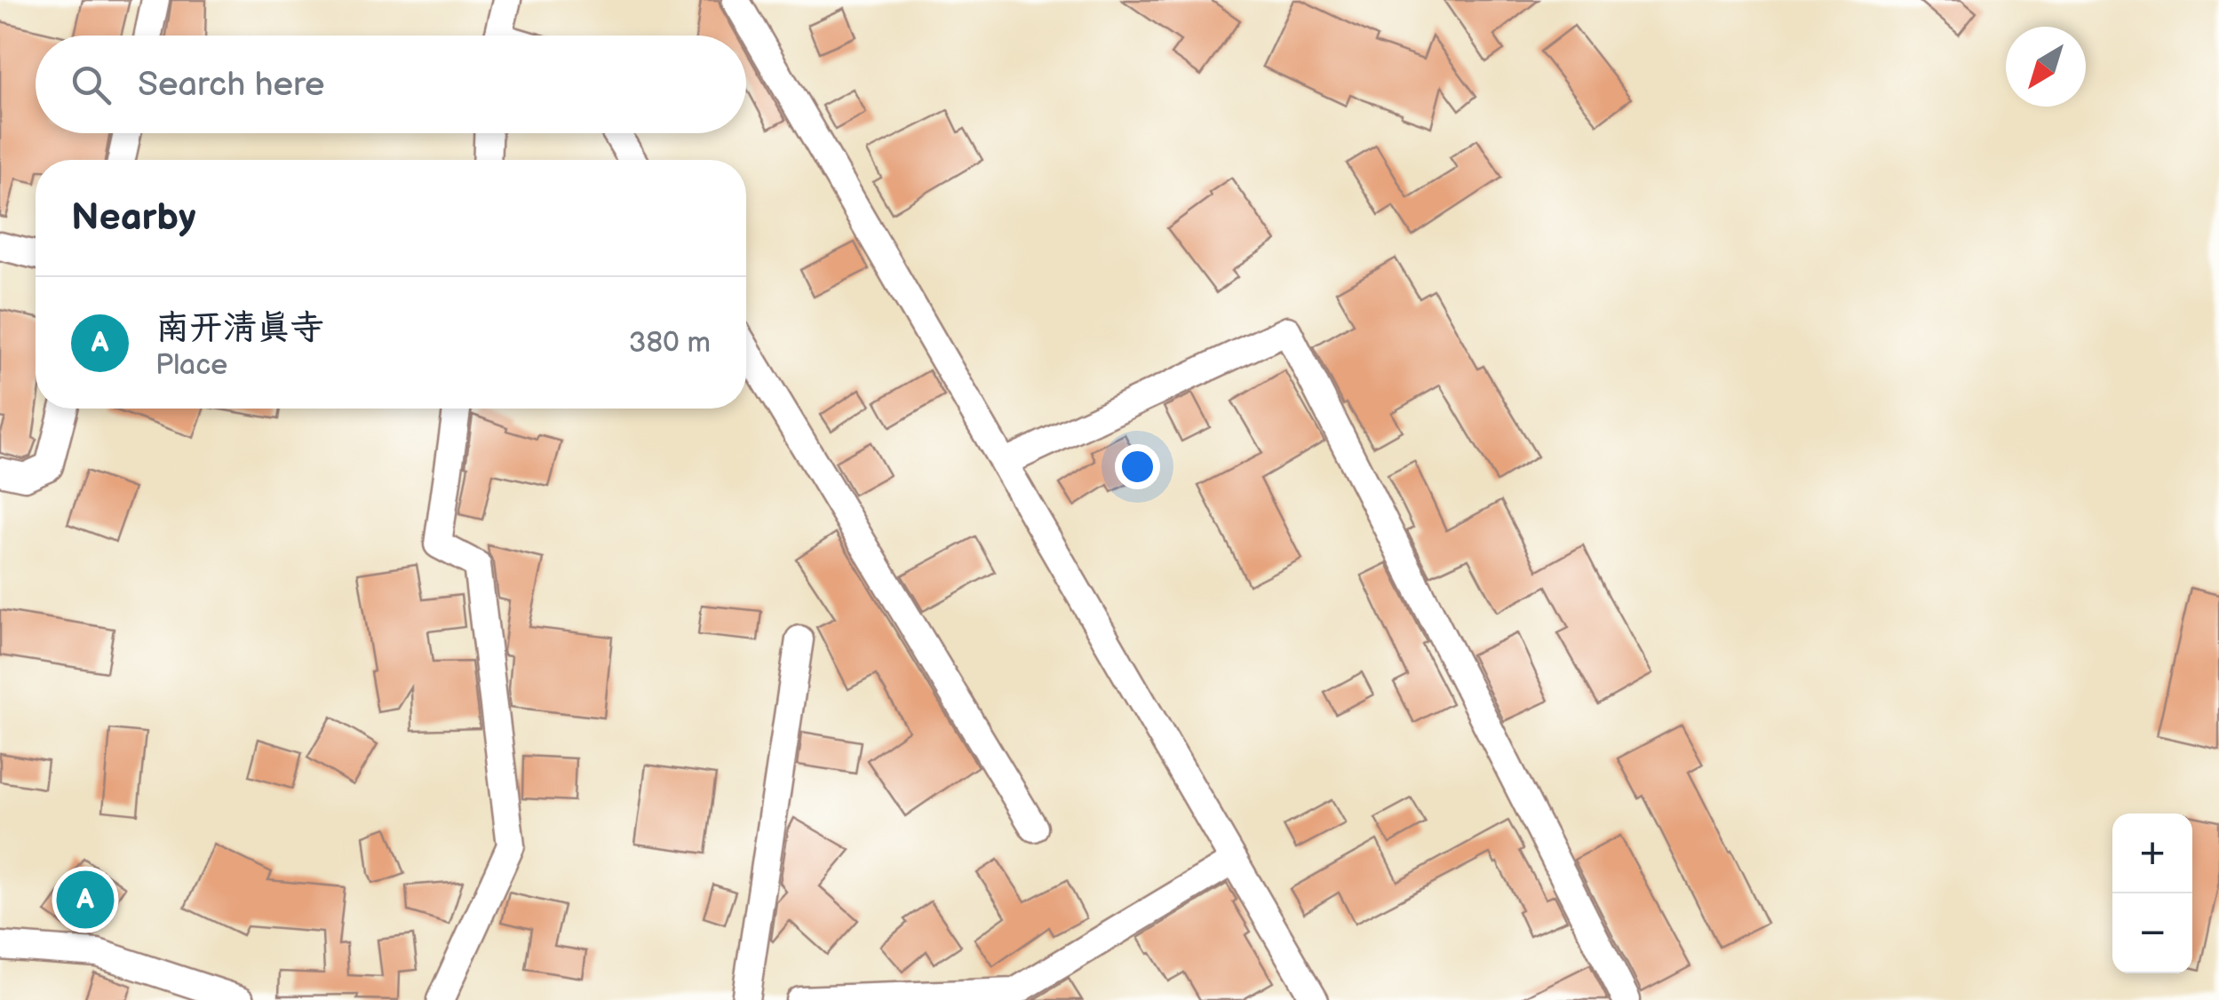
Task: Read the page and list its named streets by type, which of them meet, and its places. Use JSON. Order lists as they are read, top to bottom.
{
  "north": "bottom left",
  "page": {
    "search": "Search here",
    "heading": "Nearby",
    "list": [
      {
        "mark": "A",
        "name": "南开清真寺",
        "note": "Place",
        "value": "380 m"
      }
    ],
    "map_buttons": ["+", "−"],
    "pins": "A"
  }
}
